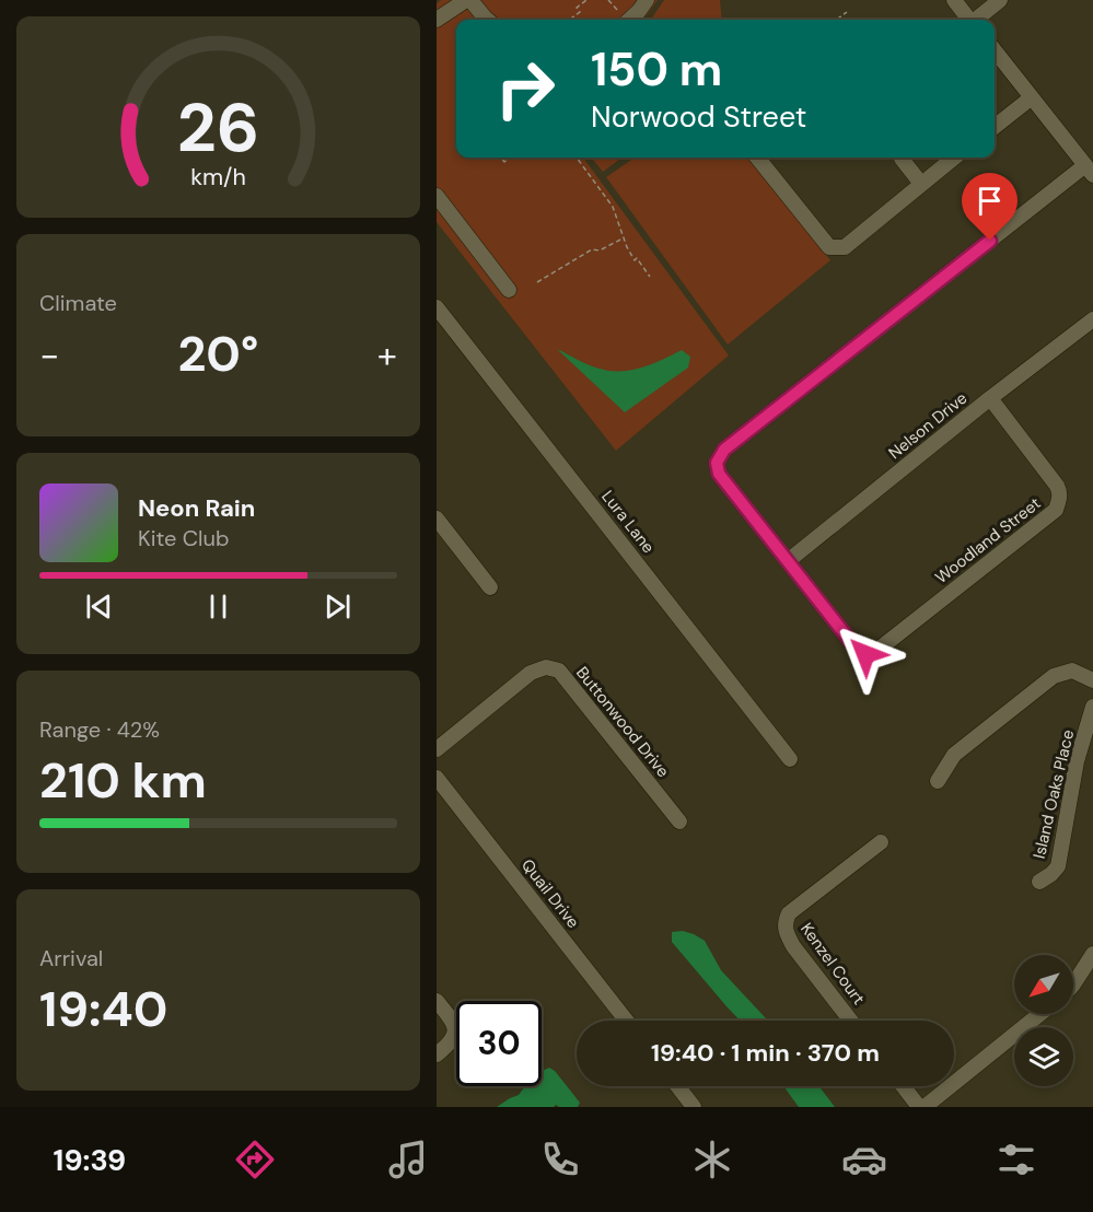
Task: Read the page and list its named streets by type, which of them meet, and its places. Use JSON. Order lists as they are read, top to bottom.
{
  "streets": {
    "street": [
      "Nelson Drive",
      "Lura Lane",
      "Woodland Street",
      "Buttonwood Drive",
      "Island Oaks Place",
      "Quail Drive",
      "Kenzel Court"
    ]
  },
  "crossings": [
    ["Nelson Drive", "Woodland Street"]
  ],
  "north": "bottom left",
  "page": {
    "turn": ["150 m", "Norwood Street"],
    "tile": [
      "Climate",
      ["Range · 42%", "210 km"],
      ["Arrival", "19:40"]
    ],
    "heat": ["−", "20°", "+"],
    "song": ["Neon Rain", "Kite Club"],
    "limit": "30",
    "trip": "19:40 · 1 min · 370 m",
    "tabs": "19:39",
    "gauge": ["26", "km/h"]
  }
}
